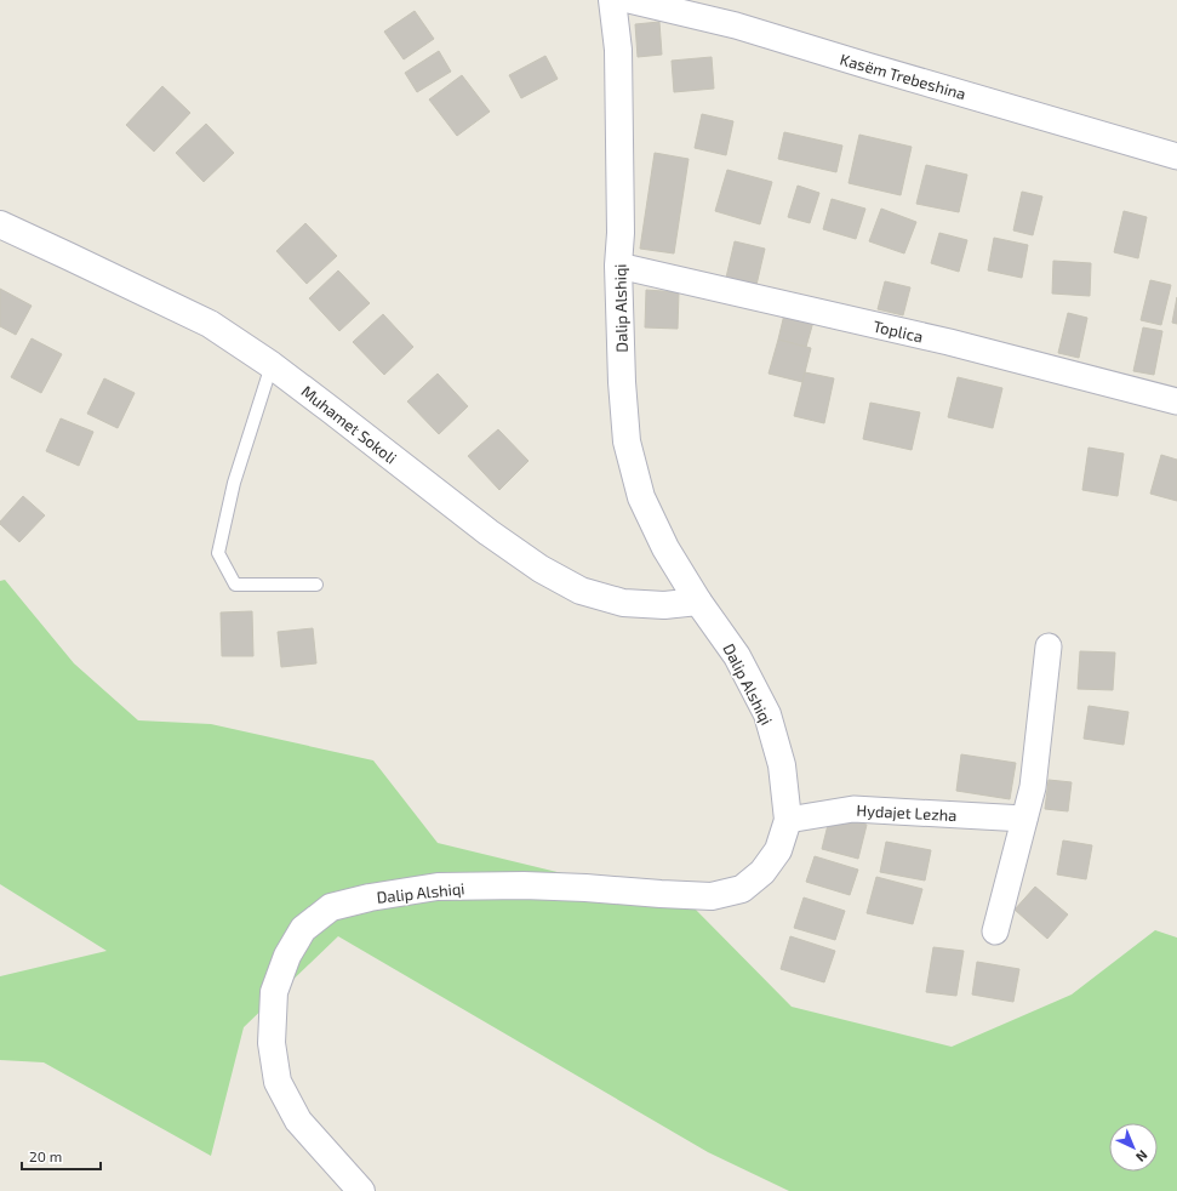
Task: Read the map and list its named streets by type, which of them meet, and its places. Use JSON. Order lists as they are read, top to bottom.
{
  "streets": {
    "street": [
      "Kasëm Trebeshina",
      "Dalip Alshiqi",
      "Toplica",
      "Muhamet Sokoli",
      "Hydajet Lezha"
    ]
  },
  "crossings": [
    ["Dalip Alshiqi", "Toplica"],
    ["Dalip Alshiqi", "Muhamet Sokoli"],
    ["Dalip Alshiqi", "Hydajet Lezha"]
  ],
  "scale_bar": "20 m",
  "north": "bottom right"
}
